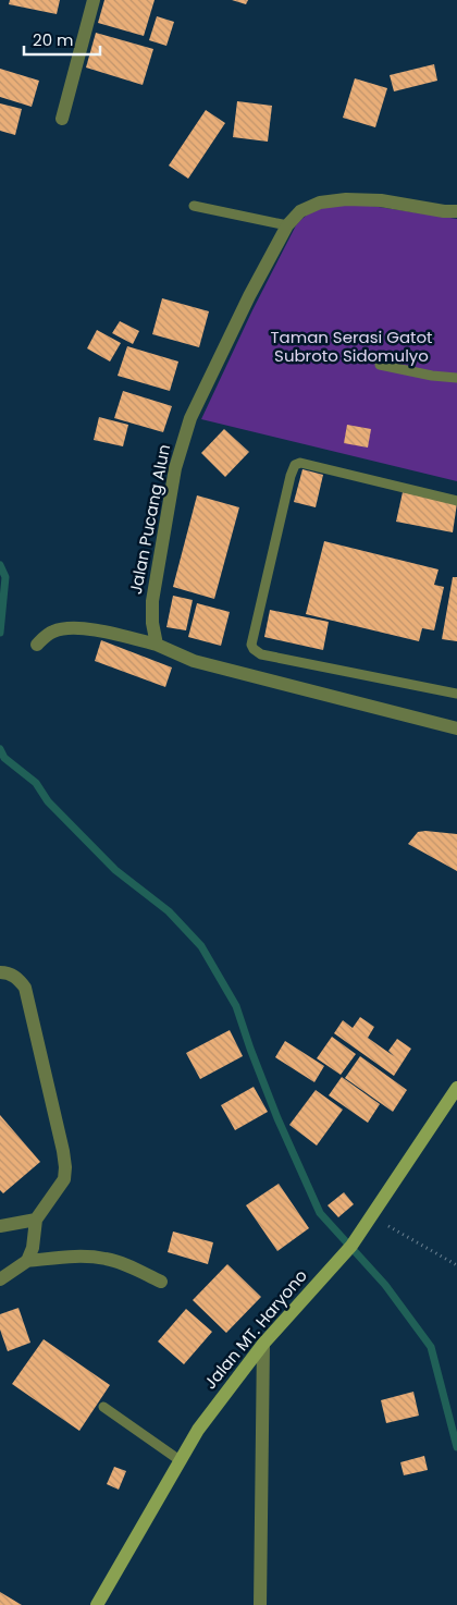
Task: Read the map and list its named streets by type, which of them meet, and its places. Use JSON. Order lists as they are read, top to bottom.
{
  "streets": {
    "street": ["Jalan Pucang Alun", "Jalan MT. Haryono"]
  },
  "parks": ["Taman Serasi Gatot Subroto Sidomulyo"],
  "scale_bar": "20 m"
}
